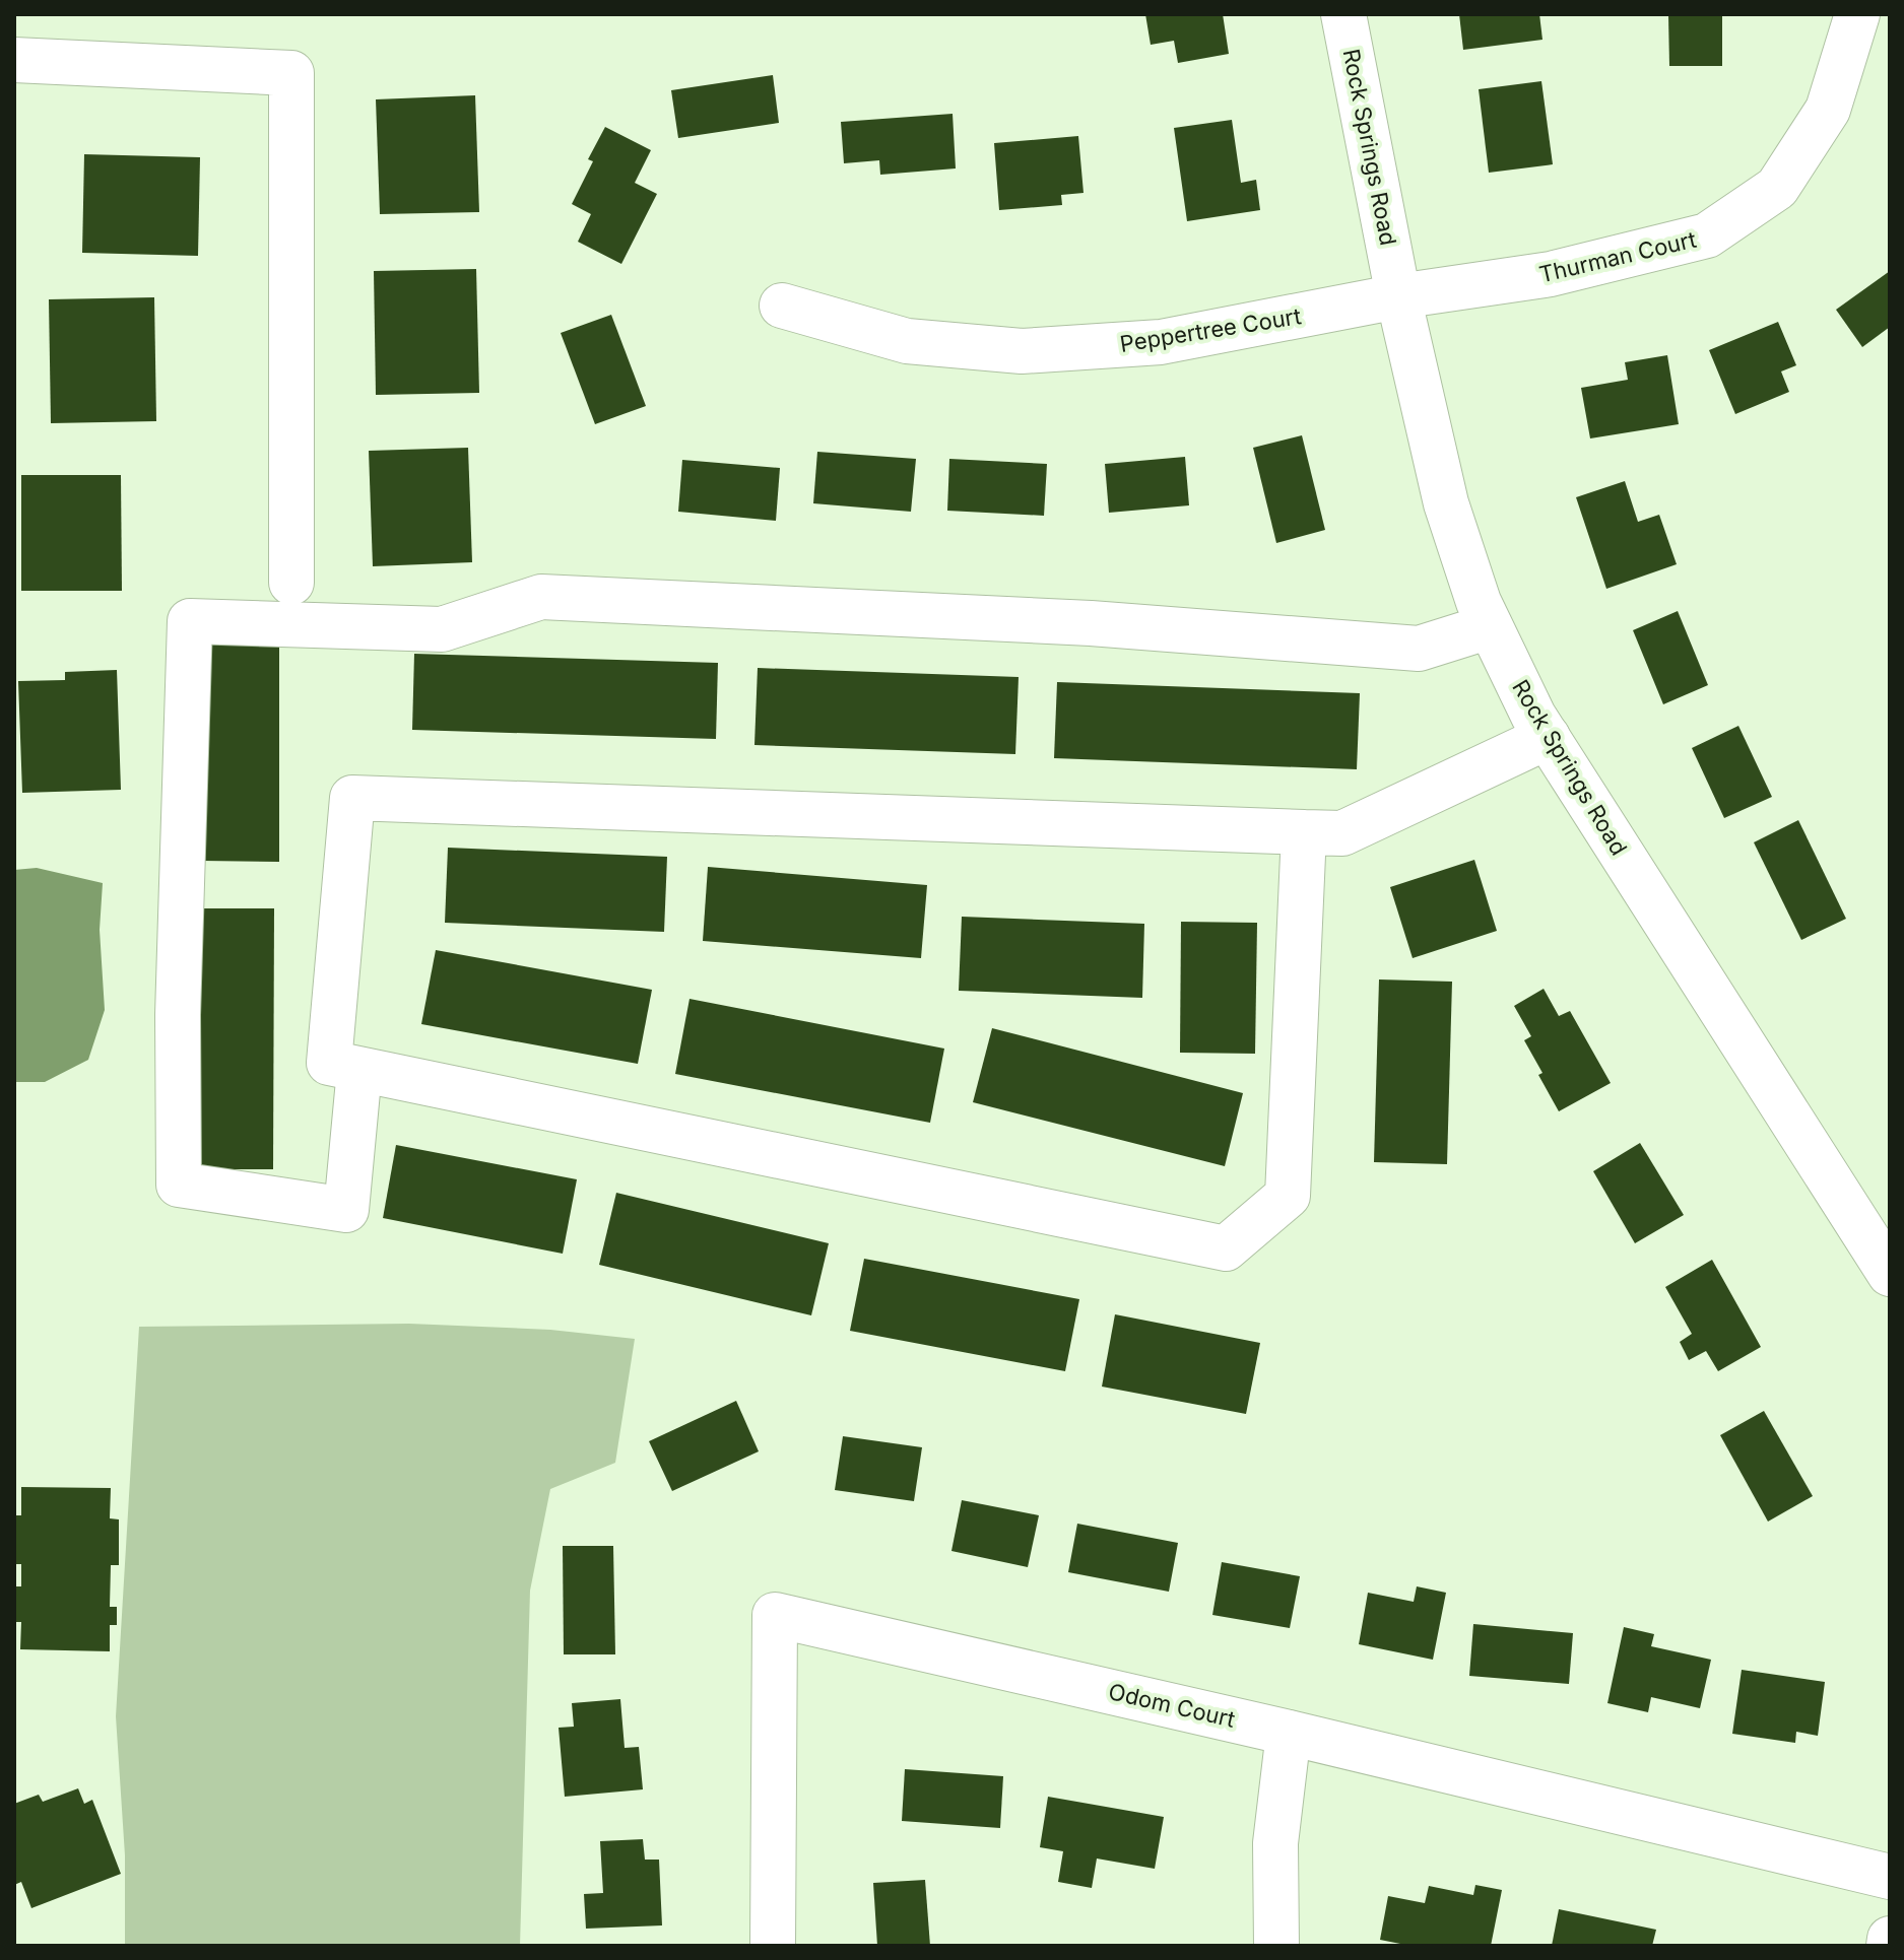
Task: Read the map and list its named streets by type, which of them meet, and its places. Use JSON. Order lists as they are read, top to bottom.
{
  "streets": {
    "street": [
      "Rock Springs Road",
      "Thurman Court",
      "Peppertree Court",
      "Odom Court"
    ]
  },
  "crossings": [
    ["Rock Springs Road", "Thurman Court"],
    ["Rock Springs Road", "Peppertree Court"],
    ["Thurman Court", "Peppertree Court"]
  ]
}
